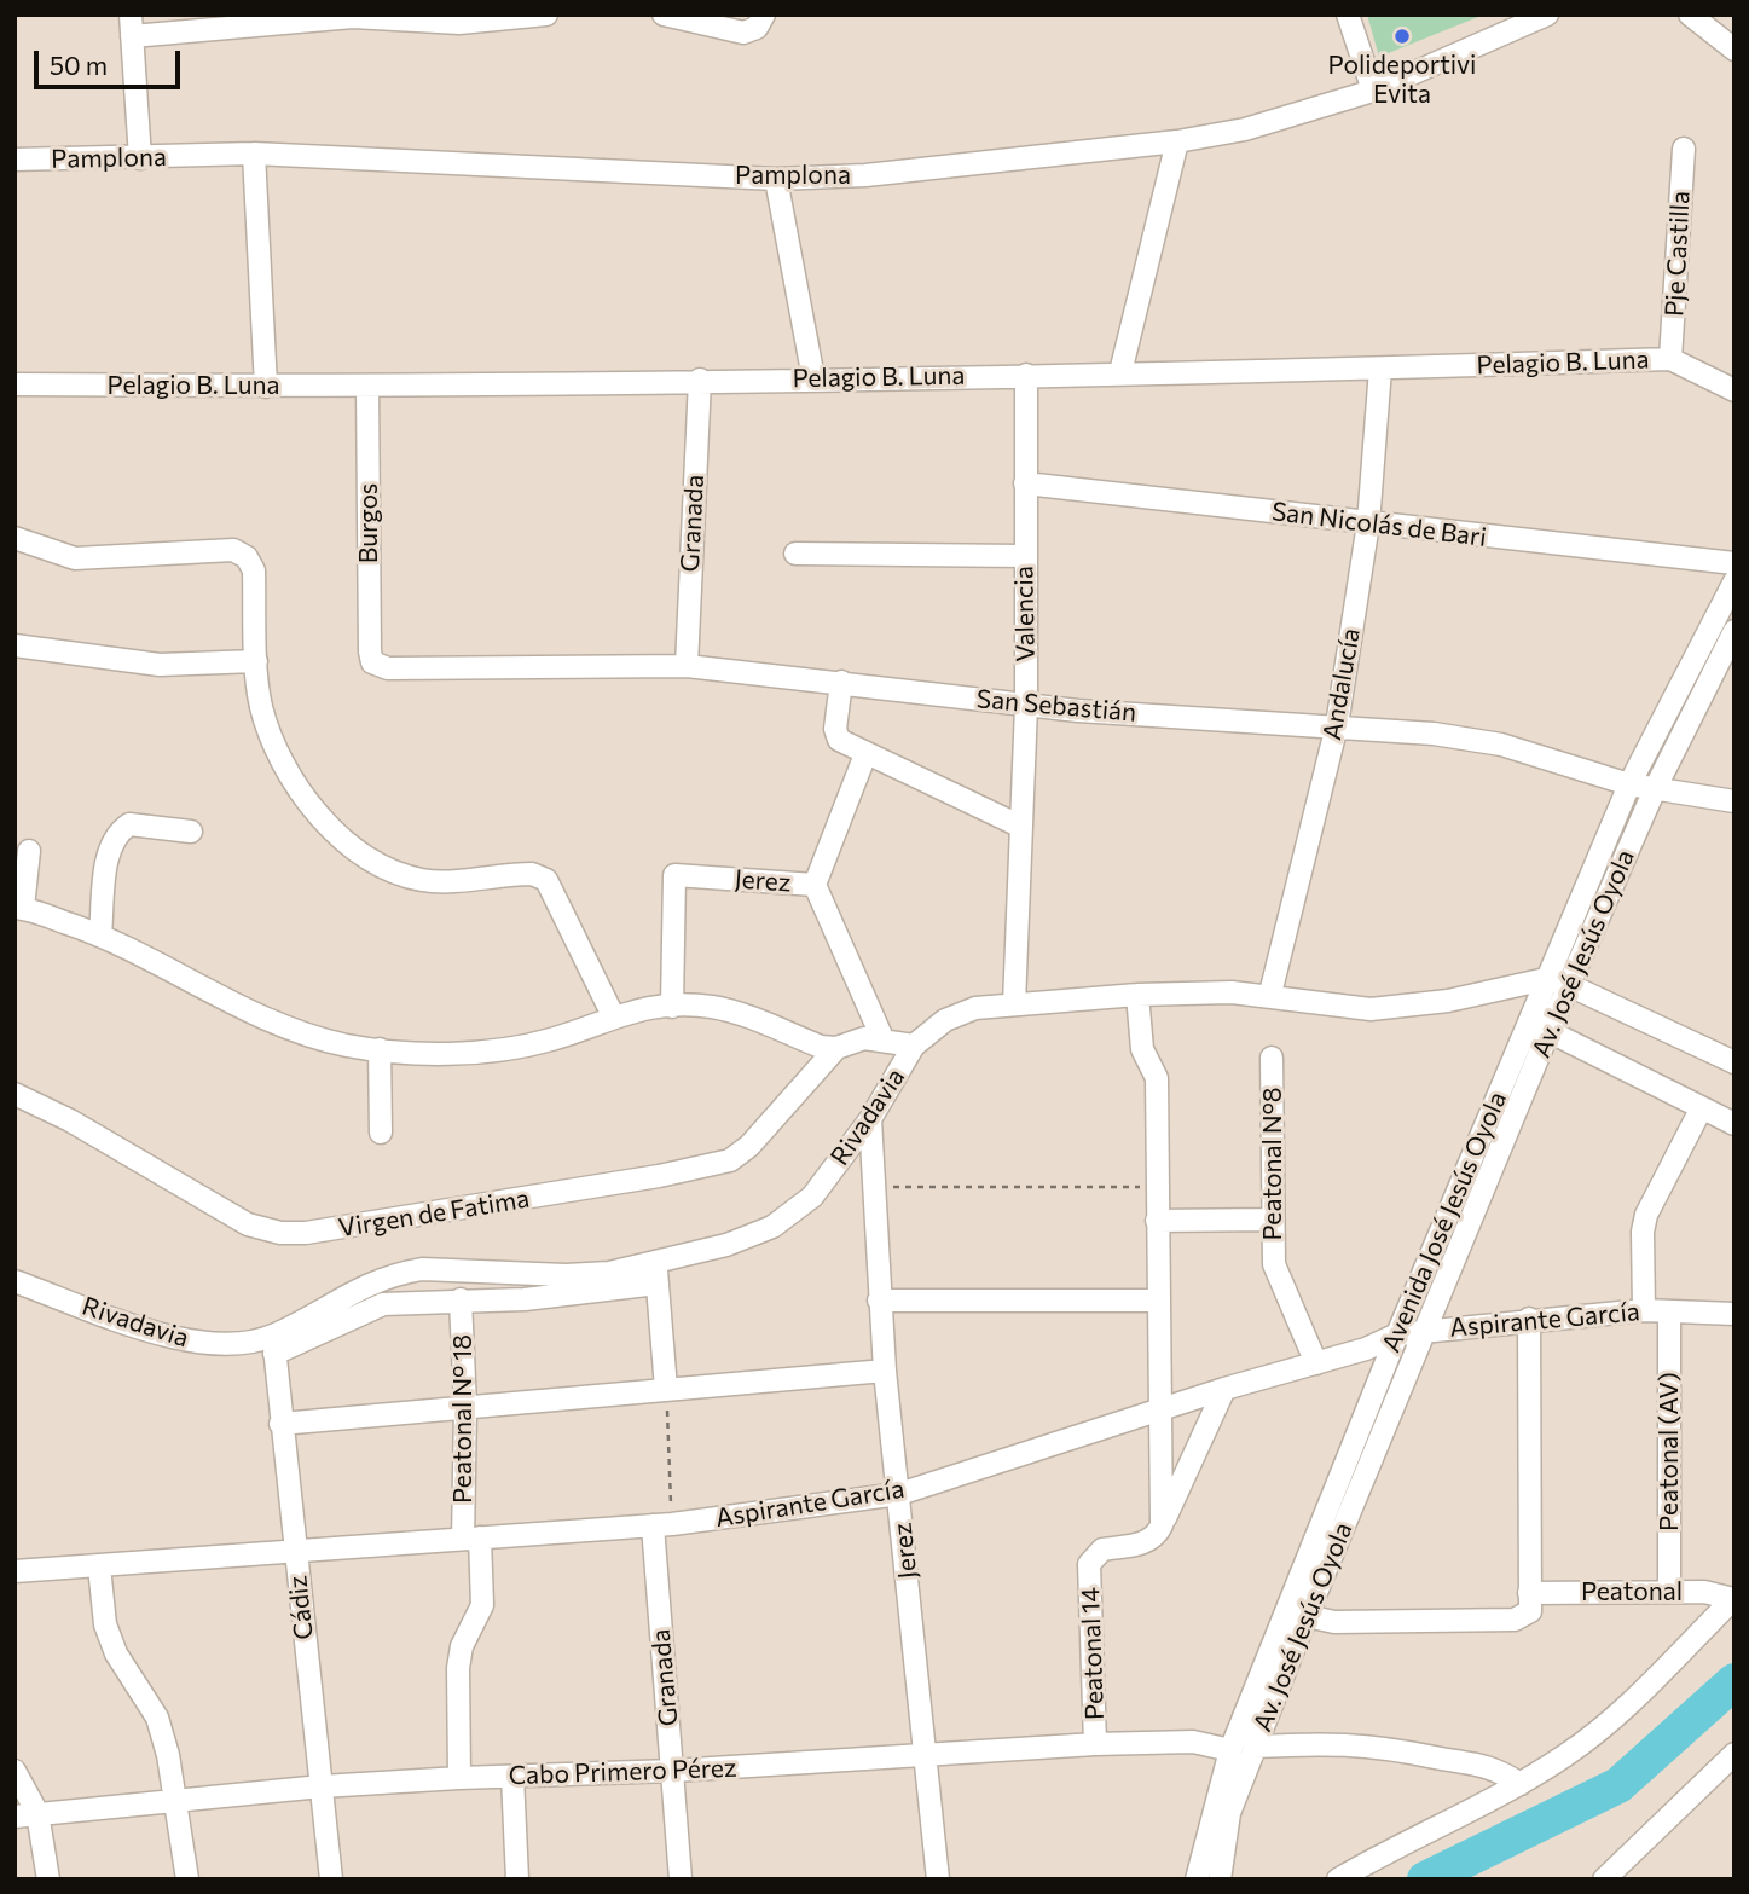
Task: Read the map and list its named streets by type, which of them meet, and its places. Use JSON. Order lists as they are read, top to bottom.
{
  "streets": {
    "street": [
      "Pamplona",
      "Pje Castilla",
      "Pelagio B. Luna",
      "Burgos",
      "Granada",
      "San Nicolás de Bari",
      "Valencia",
      "Andalucía",
      "San Sebastián",
      "Jerez",
      "Av. José Jesús Oyola",
      "Rivadavia",
      "Peatonal N°8",
      "Virgen de Fatima",
      "Avenida José Jesús Oyola",
      "Aspirante García",
      "Peatonal N° 18",
      "Peatonal (AV)",
      "Peatonal",
      "Cádiz",
      "Peatonal 14",
      "Cabo Primero Pérez"
    ]
  },
  "crossings": [
    ["Pje Castilla", "Pelagio B. Luna"],
    ["Pelagio B. Luna", "Burgos"],
    ["Pelagio B. Luna", "Granada"],
    ["Pelagio B. Luna", "Valencia"],
    ["Pelagio B. Luna", "Andalucía"],
    ["Burgos", "San Sebastián"],
    ["Granada", "San Sebastián"],
    ["Granada", "Aspirante García"],
    ["Granada", "Cabo Primero Pérez"],
    ["San Nicolás de Bari", "Valencia"],
    ["San Nicolás de Bari", "Andalucía"],
    ["Valencia", "San Sebastián"],
    ["Valencia", "Rivadavia"],
    ["Andalucía", "San Sebastián"],
    ["Andalucía", "Rivadavia"],
    ["San Sebastián", "Av. José Jesús Oyola"],
    ["San Sebastián", "Avenida José Jesús Oyola"],
    ["Jerez", "Rivadavia"],
    ["Jerez", "Aspirante García"],
    ["Jerez", "Cabo Primero Pérez"],
    ["Av. José Jesús Oyola", "Rivadavia"],
    ["Av. José Jesús Oyola", "Avenida José Jesús Oyola"],
    ["Av. José Jesús Oyola", "Aspirante García"],
    ["Rivadavia", "Avenida José Jesús Oyola"],
    ["Rivadavia", "Cádiz"],
    ["Peatonal N°8", "Aspirante García"],
    ["Avenida José Jesús Oyola", "Aspirante García"],
    ["Avenida José Jesús Oyola", "Cabo Primero Pérez"],
    ["Aspirante García", "Peatonal N° 18"],
    ["Aspirante García", "Peatonal (AV)"],
    ["Aspirante García", "Cádiz"],
    ["Peatonal N° 18", "Cabo Primero Pérez"],
    ["Peatonal (AV)", "Peatonal"],
    ["Cádiz", "Cabo Primero Pérez"],
    ["Peatonal 14", "Cabo Primero Pérez"]
  ],
  "places": ["Polideportivi Evita"],
  "scale_bar": "50 m"
}
